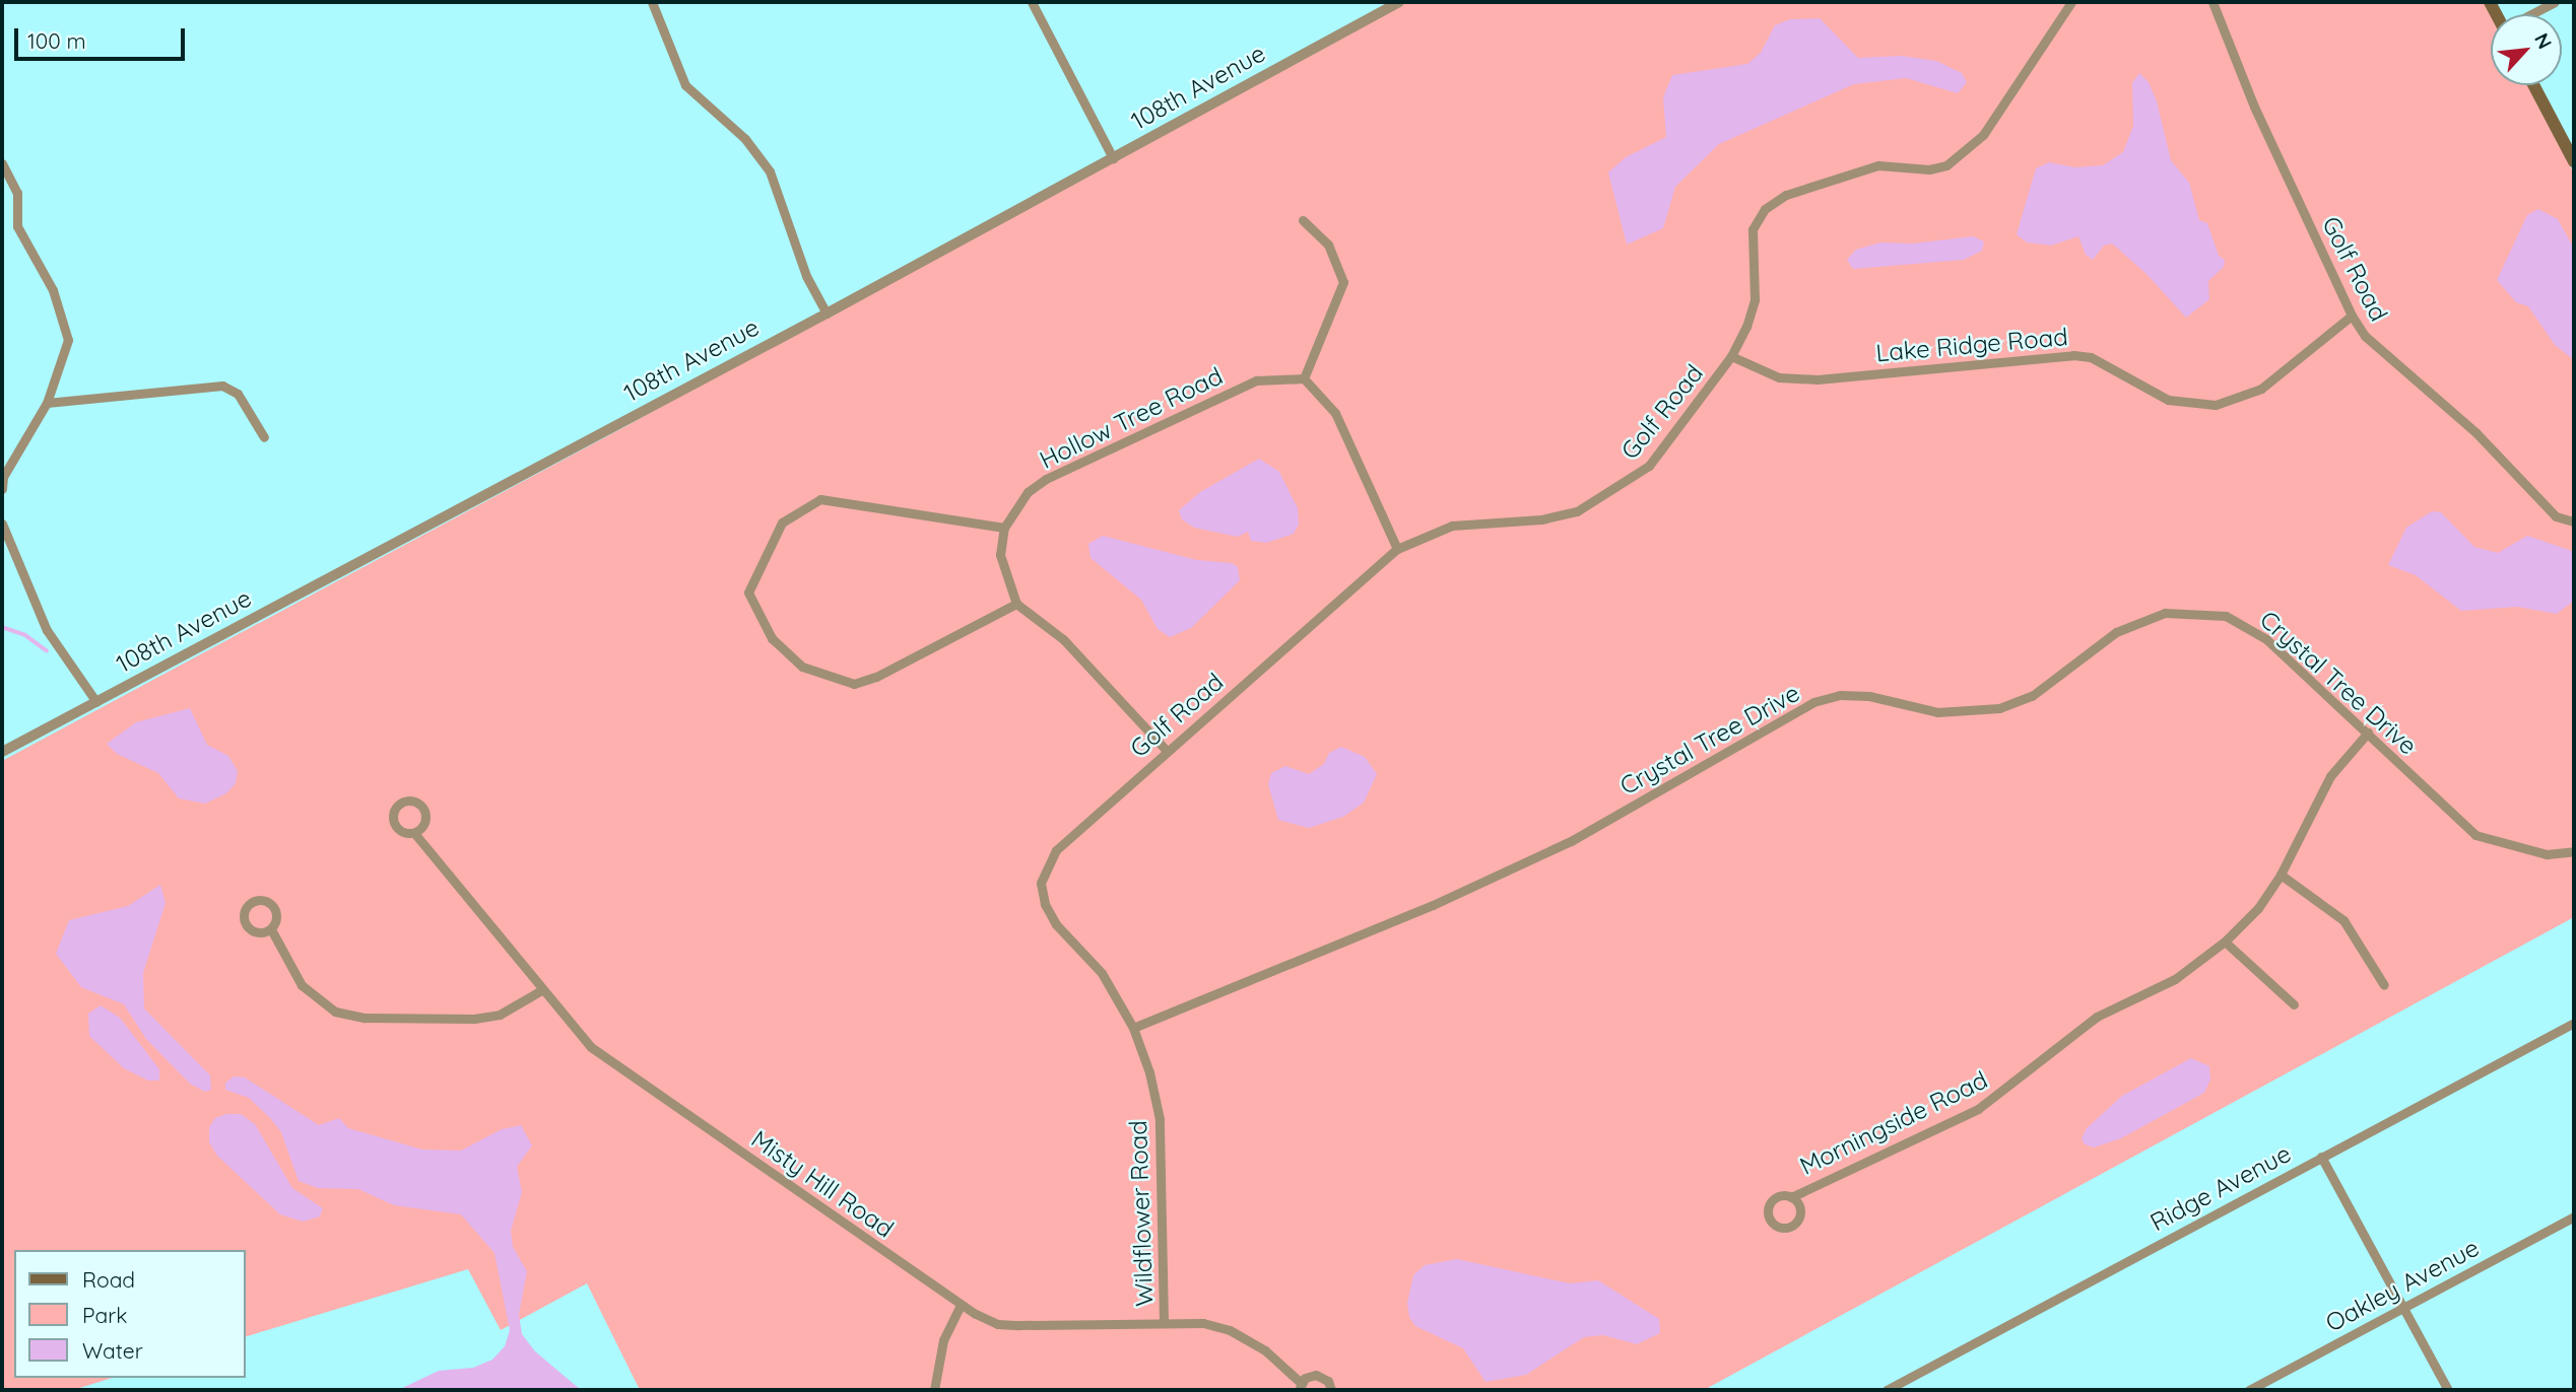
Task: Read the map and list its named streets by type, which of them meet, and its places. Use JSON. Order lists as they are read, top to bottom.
{
  "streets": {
    "street": [
      "108th Avenue",
      "Golf Road",
      "Lake Ridge Road",
      "Hollow Tree Road",
      "Crystal Tree Drive",
      "Morningside Road",
      "Misty Hill Road",
      "Ridge Avenue",
      "Wildflower Road",
      "Oakley Avenue"
    ]
  },
  "crossings": [
    ["Golf Road", "Lake Ridge Road"],
    ["Golf Road", "Wildflower Road"],
    ["Crystal Tree Drive", "Morningside Road"],
    ["Crystal Tree Drive", "Wildflower Road"],
    ["Misty Hill Road", "Wildflower Road"]
  ],
  "legend": ["Road", "Park", "Water"],
  "scale_bar": "100 m",
  "north": "top right"
}
